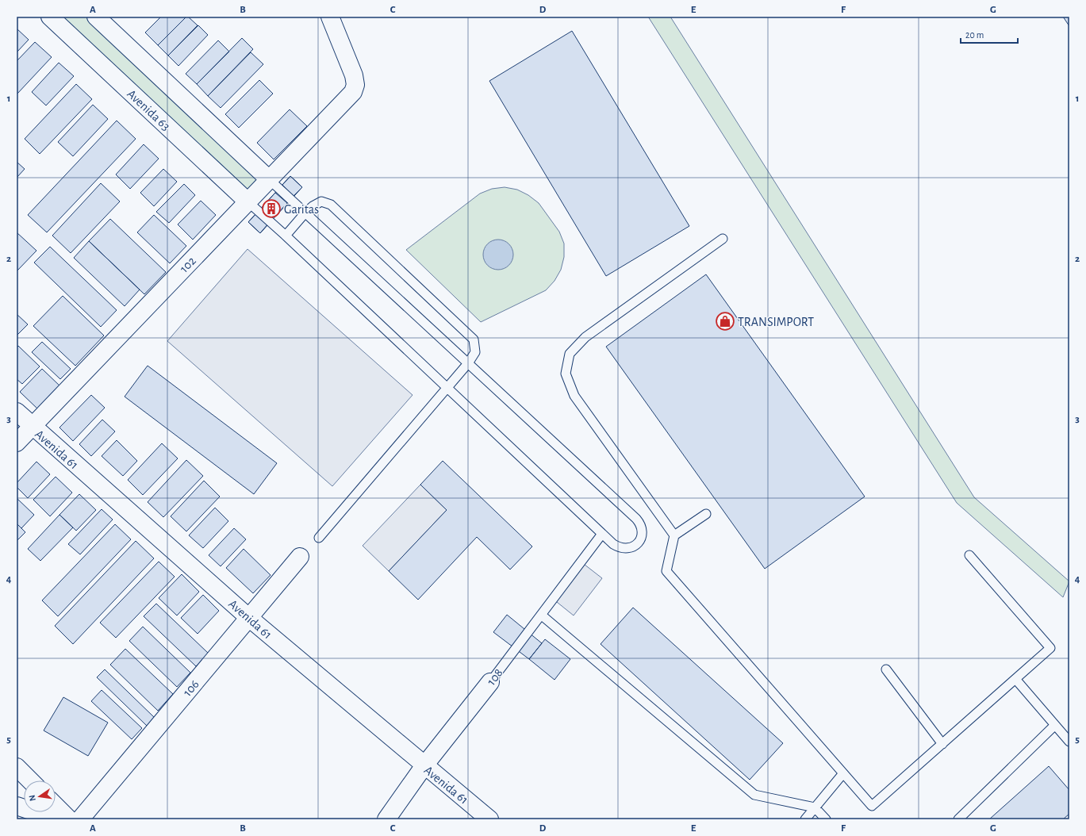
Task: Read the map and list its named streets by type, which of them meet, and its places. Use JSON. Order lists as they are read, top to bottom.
{
  "streets": {
    "street": [
      "Avenida 63",
      "102",
      "Avenida 61",
      "108",
      "106"
    ]
  },
  "crossings": [
    ["Avenida 63", "102"],
    ["102", "Avenida 61"],
    ["Avenida 61", "108"],
    ["Avenida 61", "106"]
  ],
  "places": {
    "building": ["Garitas"],
    "shop": ["TRANSIMPORT"]
  },
  "scale_bar": "20 m",
  "north": "left",
  "grid": {
    "columns": [
      "A",
      "B",
      "C",
      "D",
      "E",
      "F",
      "G"
    ],
    "rows": [
      "1",
      "2",
      "3",
      "4",
      "5"
    ]
  }
}
